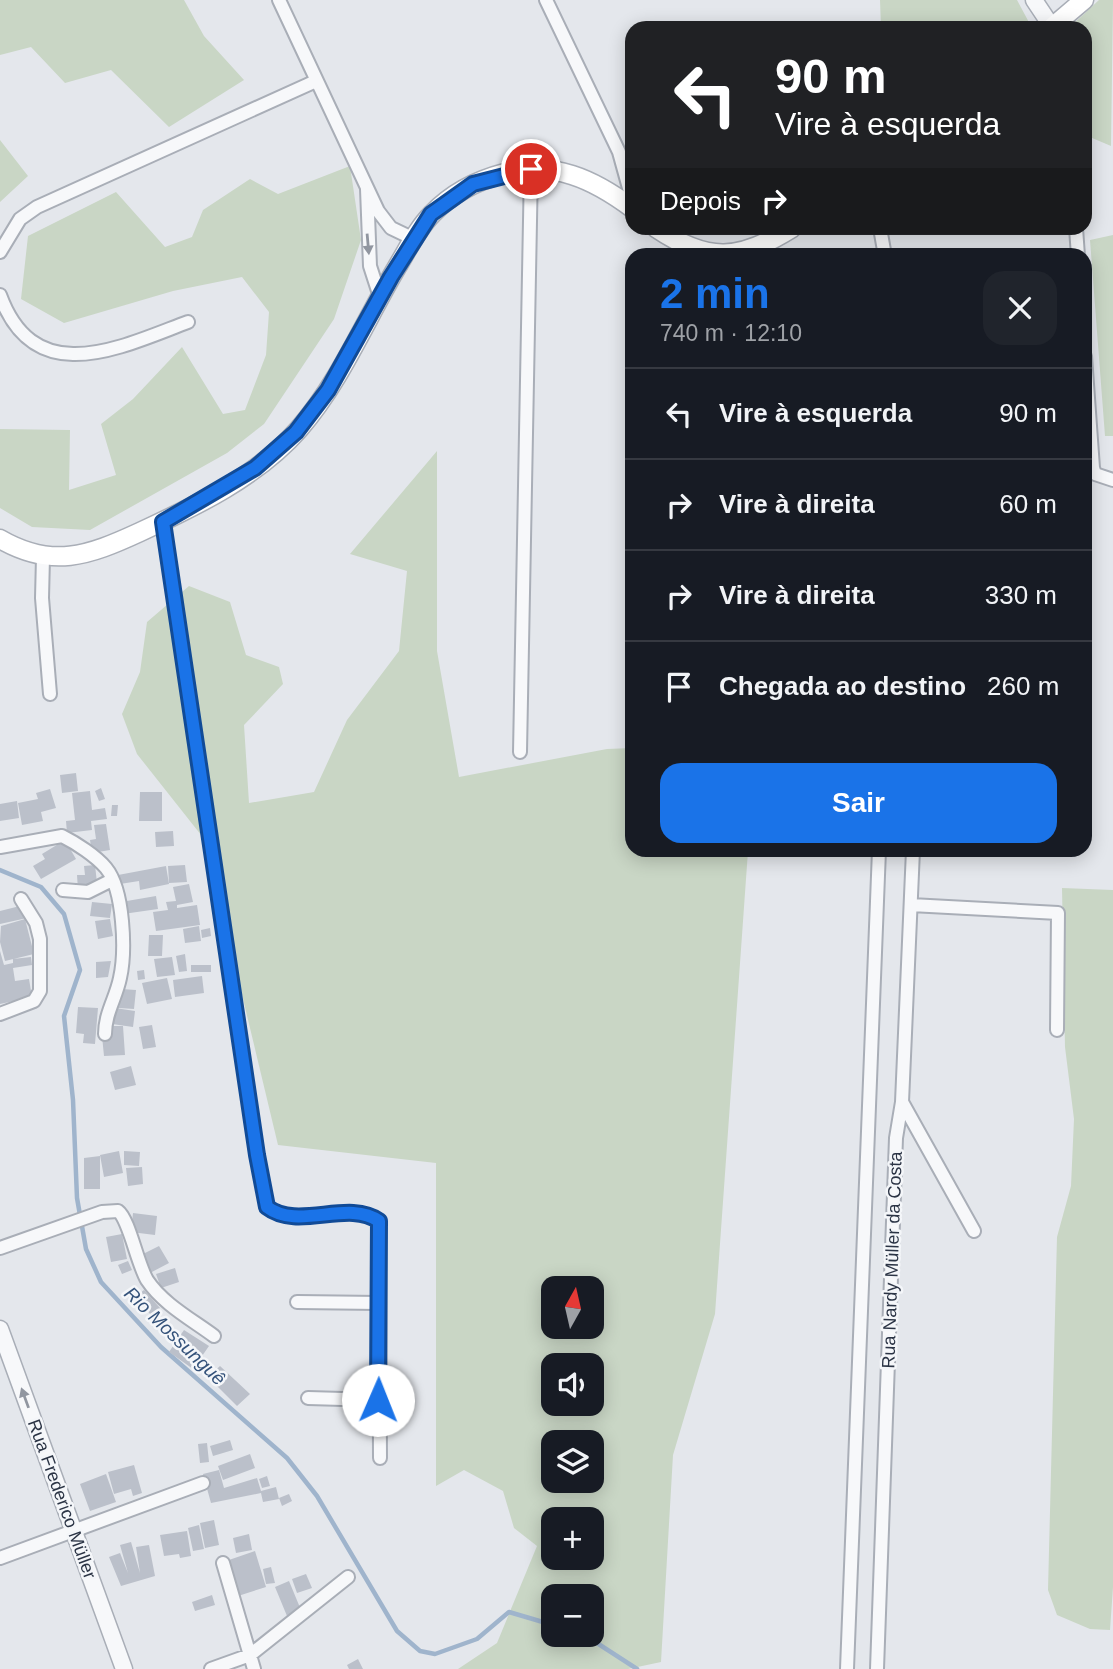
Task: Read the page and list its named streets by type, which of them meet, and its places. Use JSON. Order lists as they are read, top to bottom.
{
  "streets": {
    "street": ["Rua Nardy Müller da Costa", "Rua Frederico Müller"]
  },
  "one_way": ["Rua Frederico Müller"],
  "water": ["Rio Mossunguê"],
  "north": "top",
  "page": {
    "turn": ["90 m", "Vire à esquerda"],
    "then": "Depois",
    "heading": ["2 min", "740 m · 12:10"],
    "list": [
      {
        "name": "Vire à esquerda",
        "value": "90 m"
      },
      {
        "name": "Vire à direita",
        "value": "60 m"
      },
      {
        "name": "Vire à direita",
        "value": "330 m"
      },
      {
        "name": "Chegada ao destino",
        "value": "260 m"
      }
    ],
    "buttons": "Sair",
    "map_buttons": ["+", "−"]
  }
}
